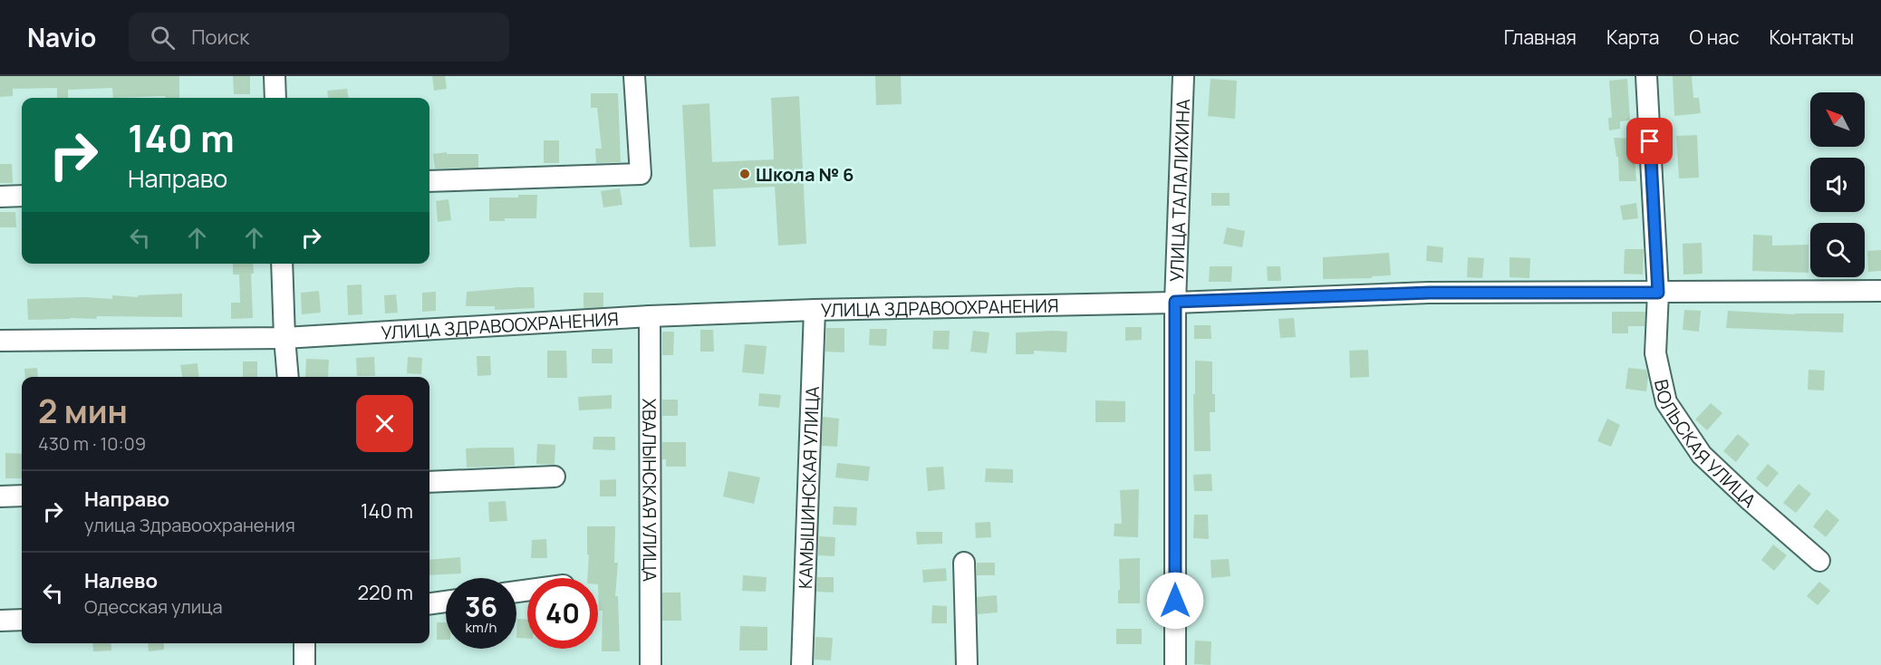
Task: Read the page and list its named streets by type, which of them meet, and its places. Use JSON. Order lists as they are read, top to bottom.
{
  "streets": {
    "street": [
      "УЛИЦА ТАЛАЛИХИНА",
      "УЛИЦА ЗДРАВООХРАНЕНИЯ",
      "ВОЛЬСКАЯ УЛИЦА",
      "КАМЫШИНСКАЯ УЛИЦА",
      "ХВАЛЫНСКАЯ УЛИЦА"
    ]
  },
  "crossings": [
    ["УЛИЦА ТАЛАЛИХИНА", "УЛИЦА ЗДРАВООХРАНЕНИЯ"],
    ["УЛИЦА ЗДРАВООХРАНЕНИЯ", "ВОЛЬСКАЯ УЛИЦА"],
    ["УЛИЦА ЗДРАВООХРАНЕНИЯ", "КАМЫШИНСКАЯ УЛИЦА"],
    ["УЛИЦА ЗДРАВООХРАНЕНИЯ", "ХВАЛЫНСКАЯ УЛИЦА"]
  ],
  "places": ["Школа № 6"],
  "north": "top left",
  "page": {
    "header": "Navio",
    "search": "Поиск",
    "nav": [
      "Главная",
      "Карта",
      "О нас",
      "Контакты"
    ],
    "turn": ["140 m", "Направо"],
    "heading": ["2 мин", "430 m · 10:09"],
    "list": [
      {
        "name": "Направо",
        "note": "улица Здравоохранения",
        "value": "140 m"
      },
      {
        "name": "Налево",
        "note": "Одесская улица",
        "value": "220 m"
      }
    ],
    "speed": "36 km/h",
    "limit": "40"
  }
}
